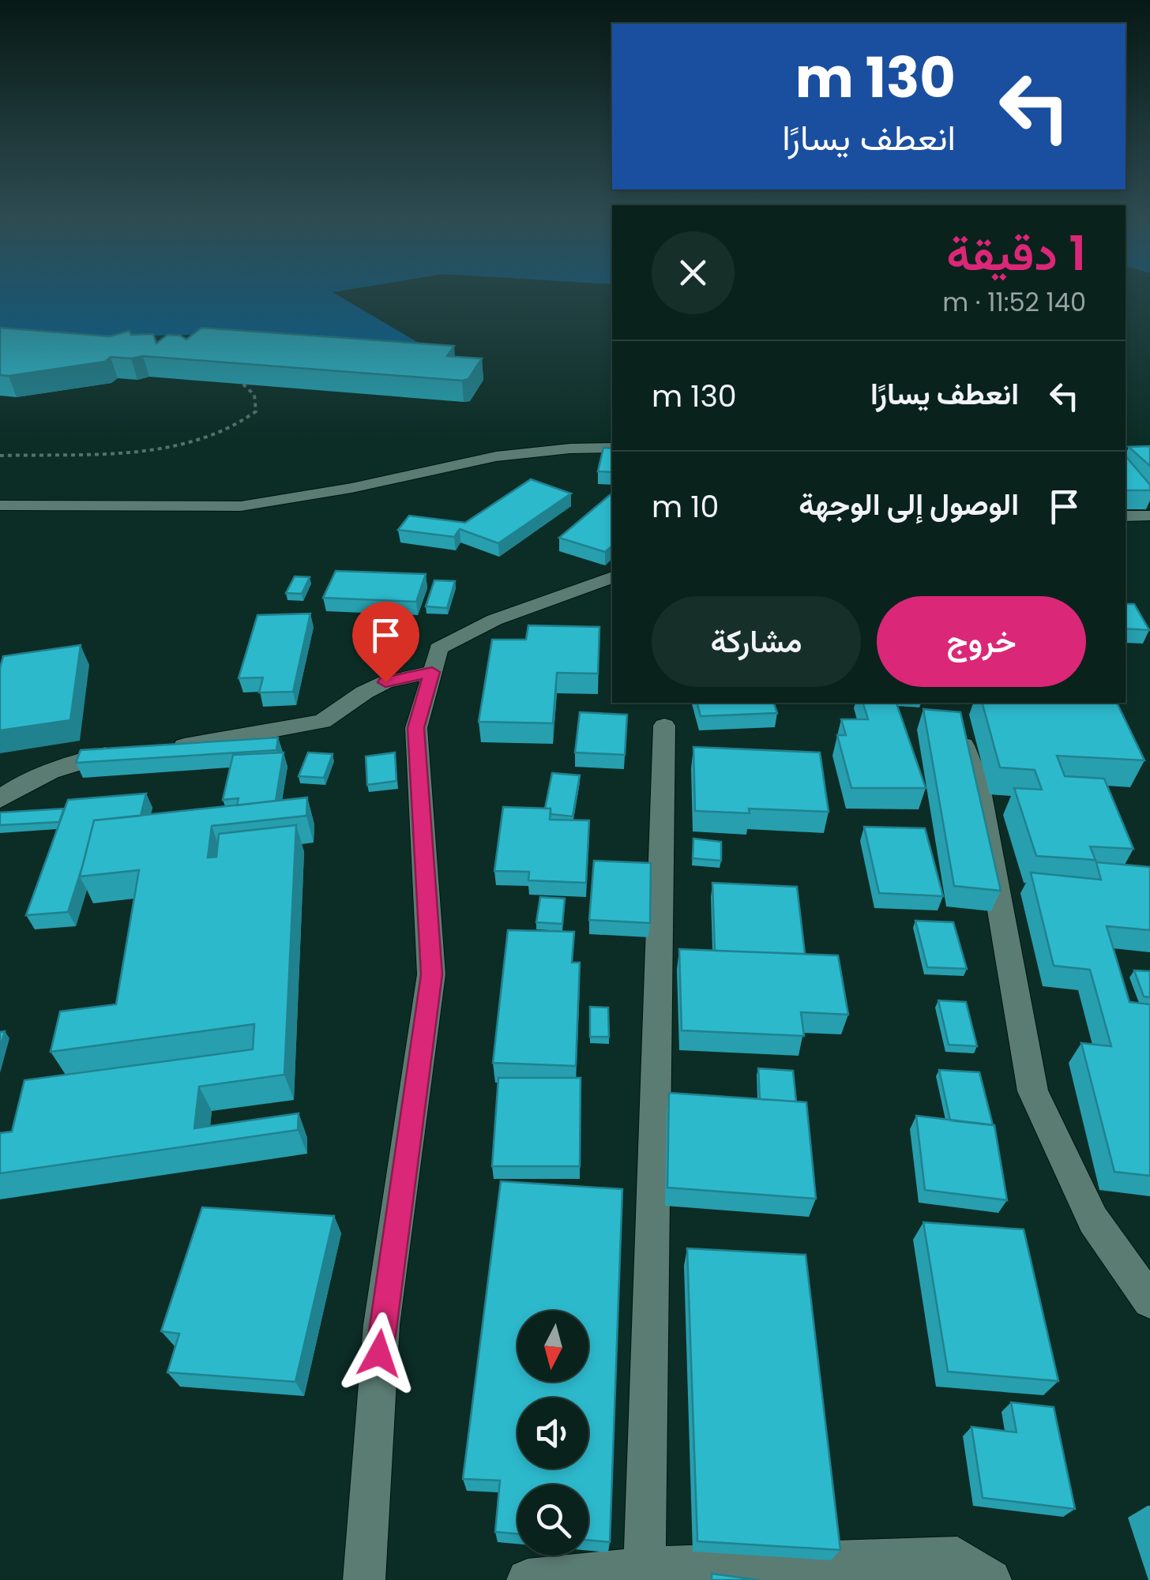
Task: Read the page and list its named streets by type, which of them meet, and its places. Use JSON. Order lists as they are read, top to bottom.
{
  "north": "bottom",
  "page": {
    "turn": ["130 m", "انعطف يسارًا"],
    "heading": ["1 دقيقة", "140 m · 11:52"],
    "list": [
      {
        "name": "انعطف يسارًا",
        "value": "130 m"
      },
      {
        "name": "الوصول إلى الوجهة",
        "value": "10 m"
      }
    ],
    "buttons": ["خروج", "مشاركة"]
  }
}
